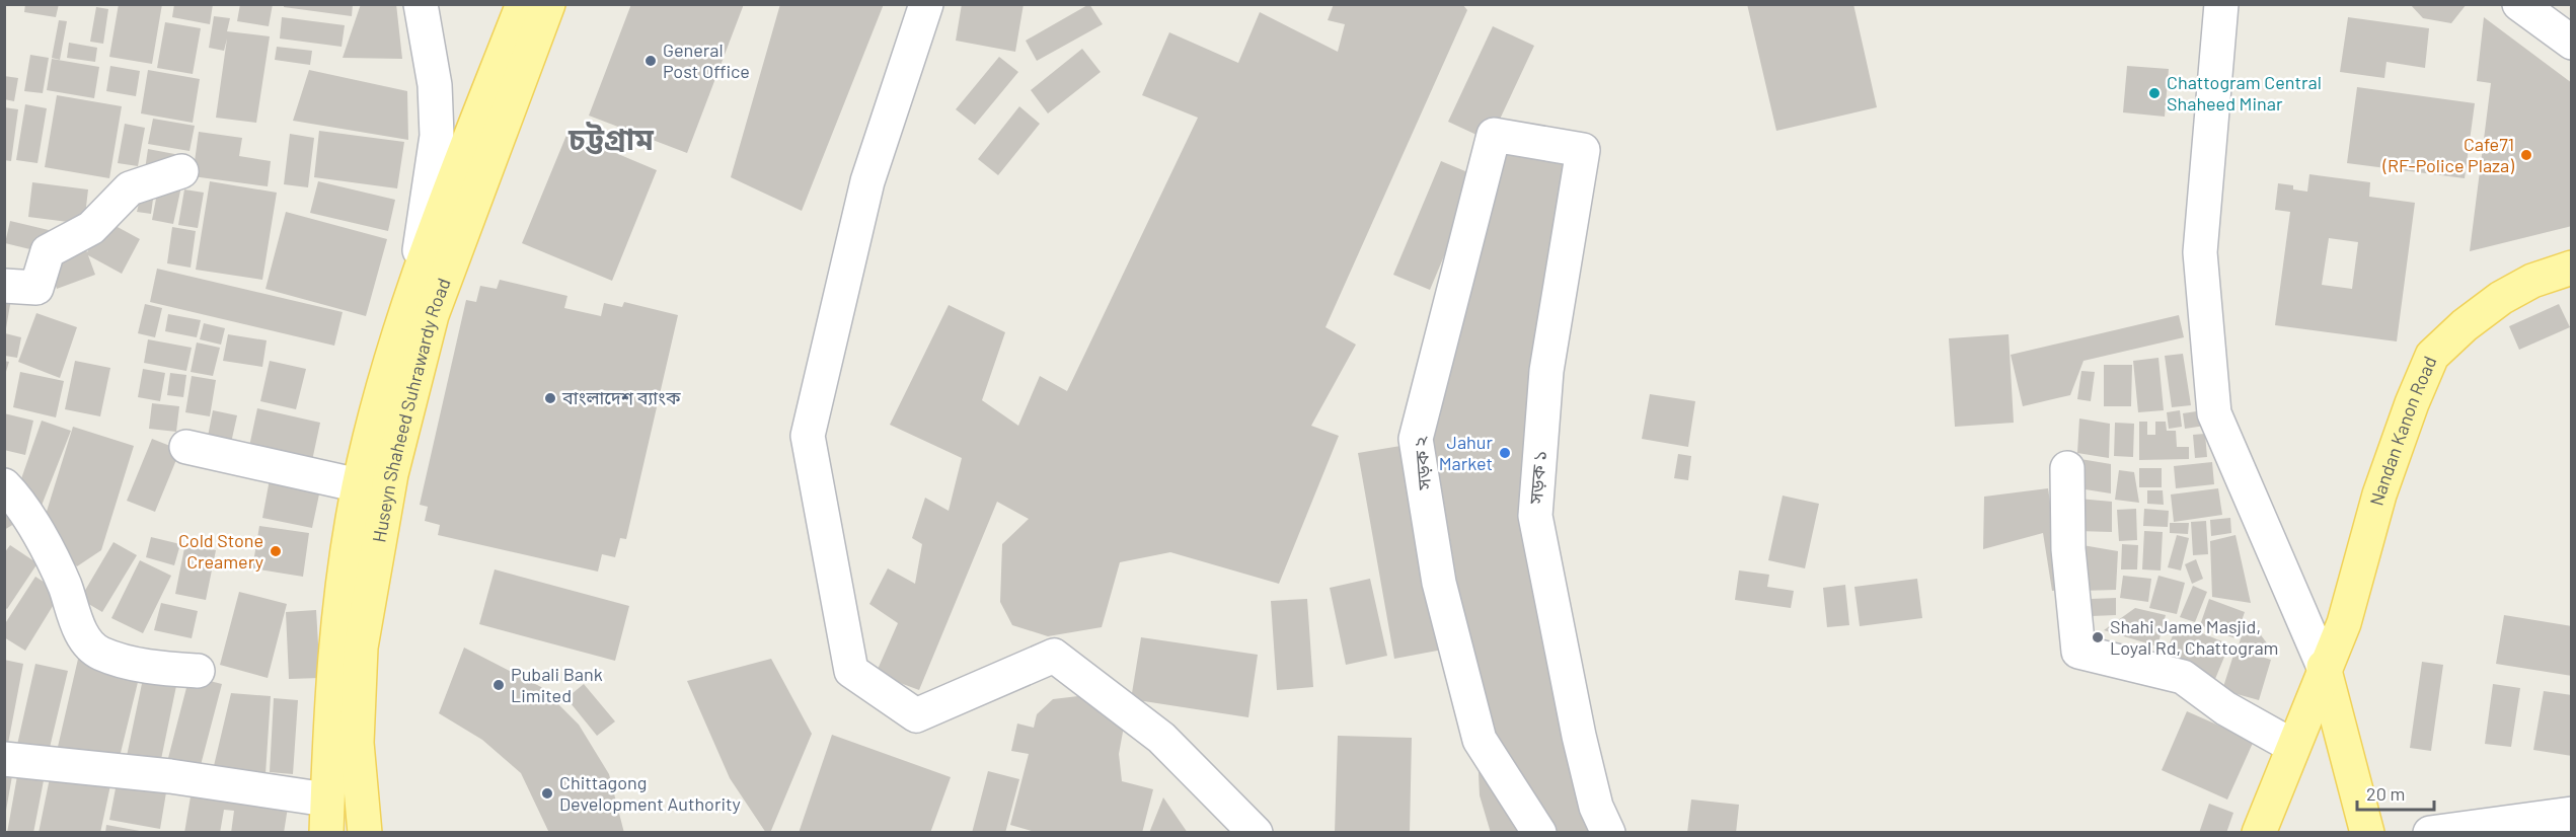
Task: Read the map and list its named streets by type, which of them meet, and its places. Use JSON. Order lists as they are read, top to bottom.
{
  "streets": {
    "main road": ["Huseyn Shaheed Suhrawardy Road", "Nandan Kanon Road"],
    "street": ["সড়ক ২", "সড়ক ১"]
  },
  "crossings": [
    ["সড়ক ২", "সড়ক ১"]
  ],
  "districts": ["চট্টগ্রাম"],
  "places": [
    "General Post Office",
    "Chattogram Central Shaheed Minar",
    "Cafe71 (RF-Police Plaza)",
    "বাংলাদেশ ব্যাংক",
    "Jahur Market",
    "Cold Stone Creamery",
    "Shahi Jame Masjid, Loyal Rd, Chattogram",
    "Pubali Bank Limited",
    "Chittagong Development Authority"
  ],
  "scale_bar": "20 m"
}
